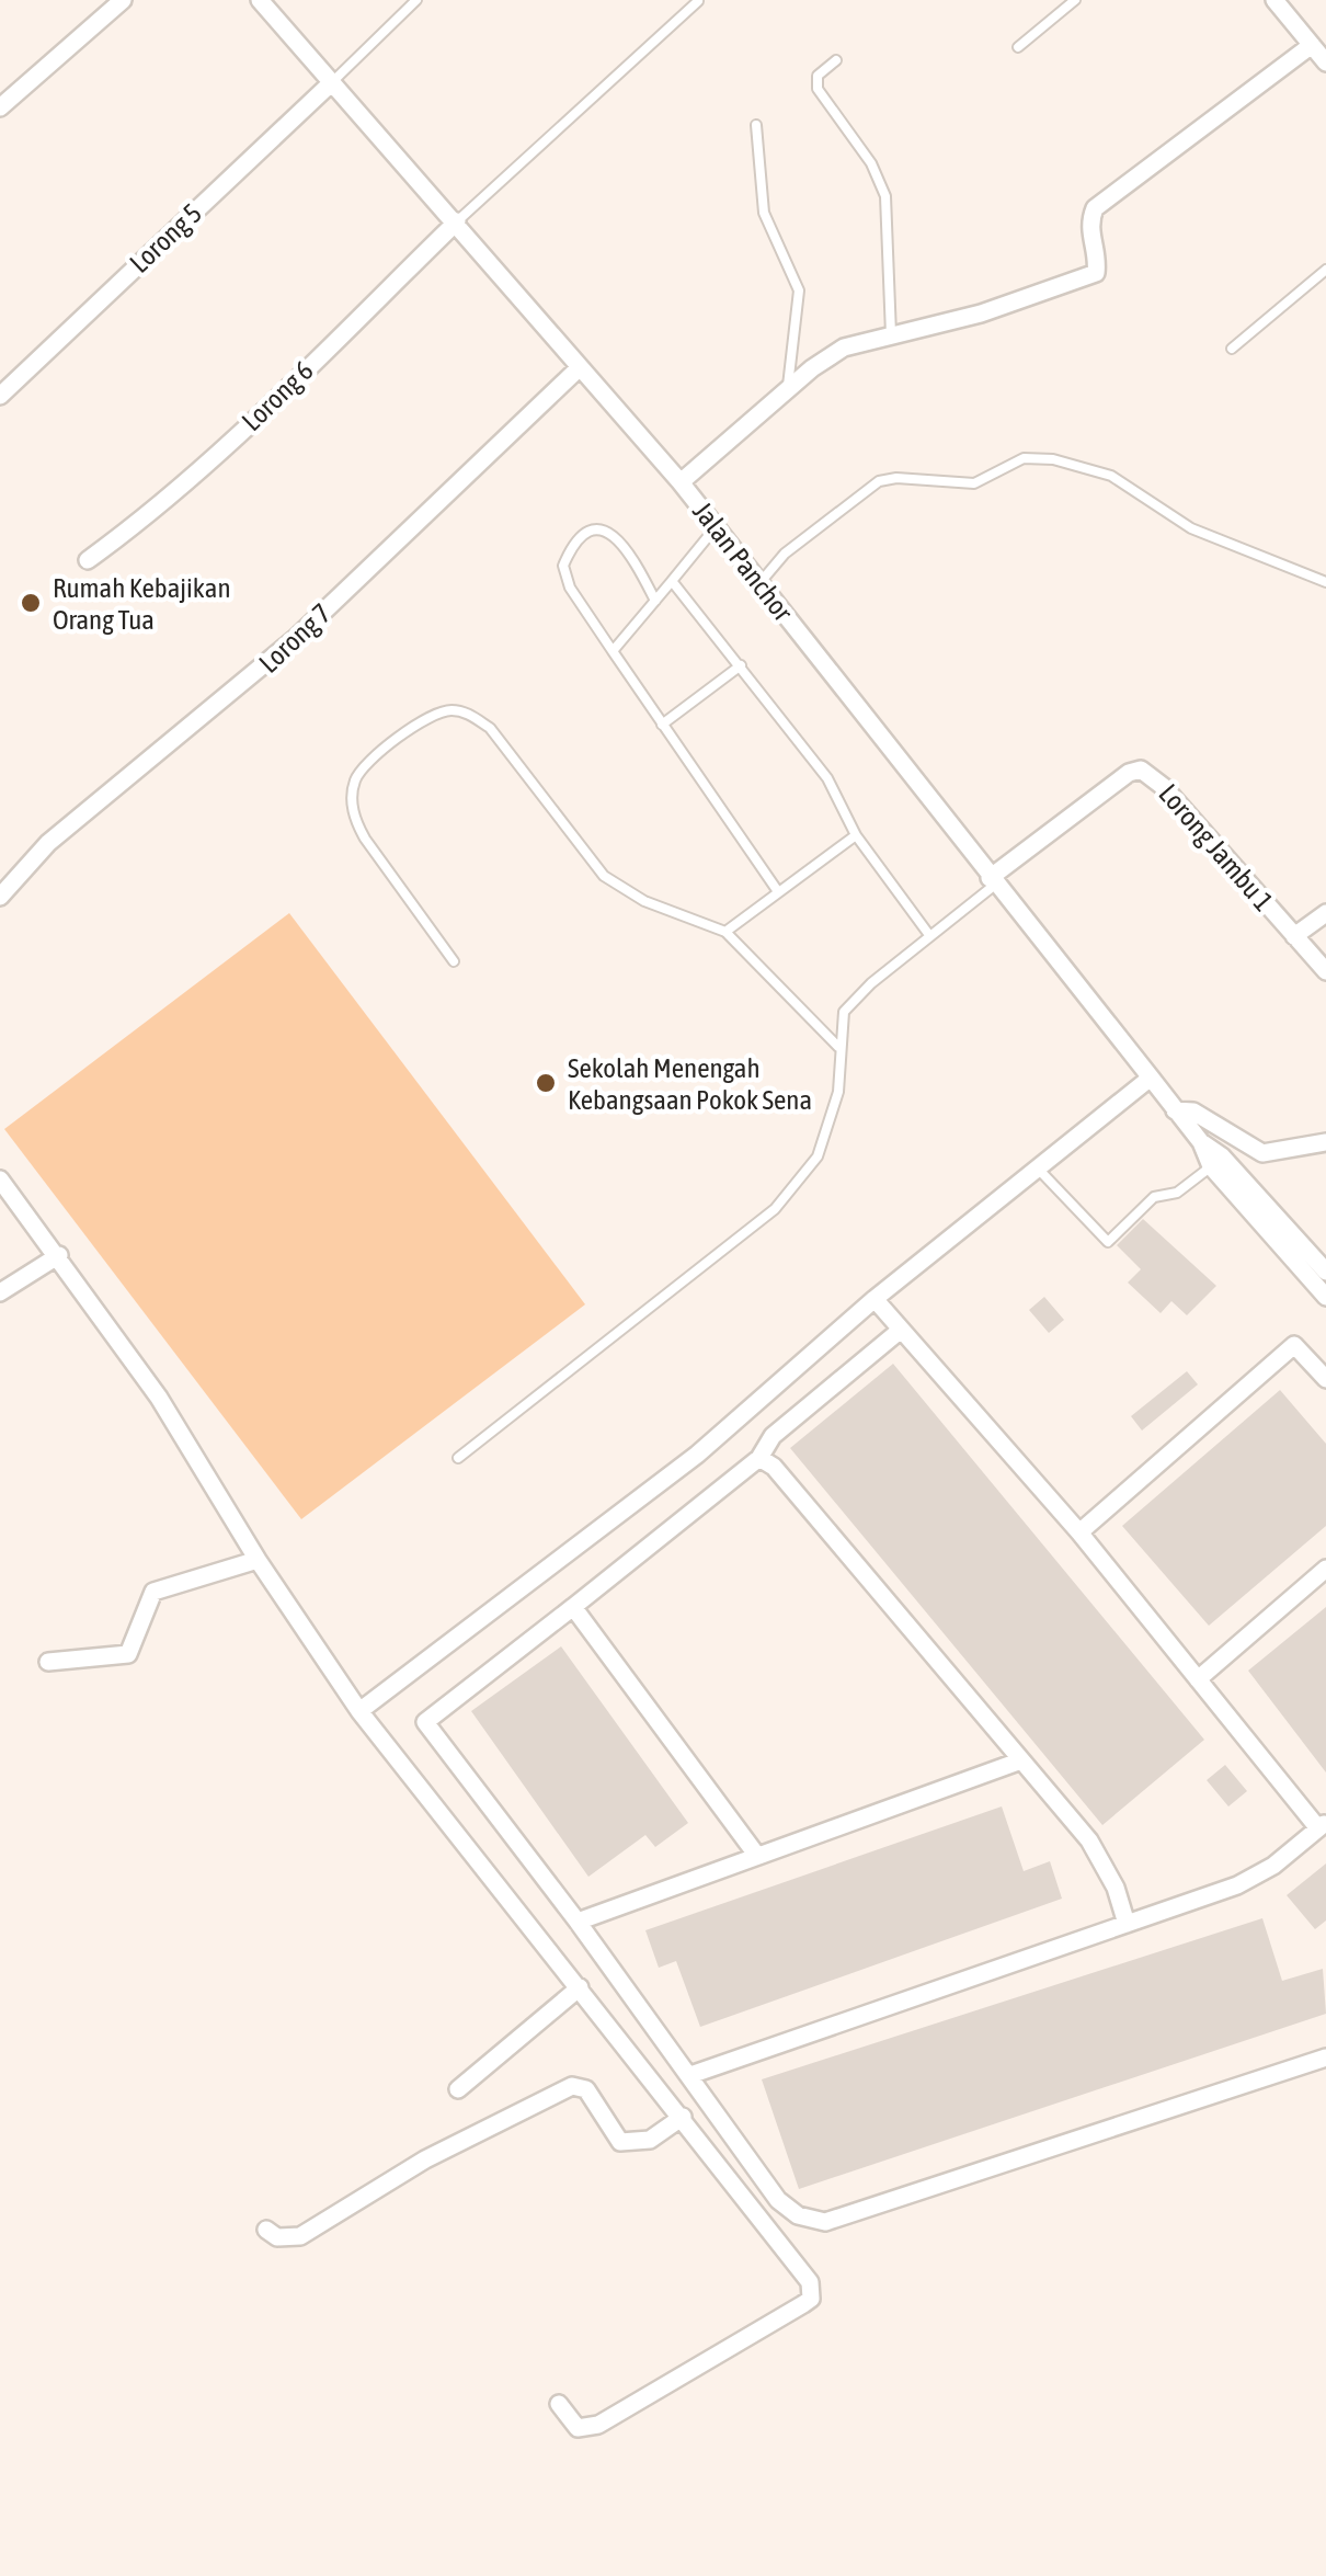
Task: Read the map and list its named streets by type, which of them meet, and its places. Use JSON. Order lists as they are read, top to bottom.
{
  "streets": {
    "street": [
      "Lorong 5",
      "Lorong 6",
      "Jalan Panchor",
      "Lorong 7",
      "Lorong Jambu 1"
    ]
  },
  "crossings": [
    ["Lorong 5", "Jalan Panchor"],
    ["Lorong 6", "Jalan Panchor"],
    ["Jalan Panchor", "Lorong 7"],
    ["Jalan Panchor", "Lorong Jambu 1"]
  ],
  "places": ["Rumah Kebajikan Orang Tua", "Sekolah Menengah Kebangsaan Pokok Sena"]
}
